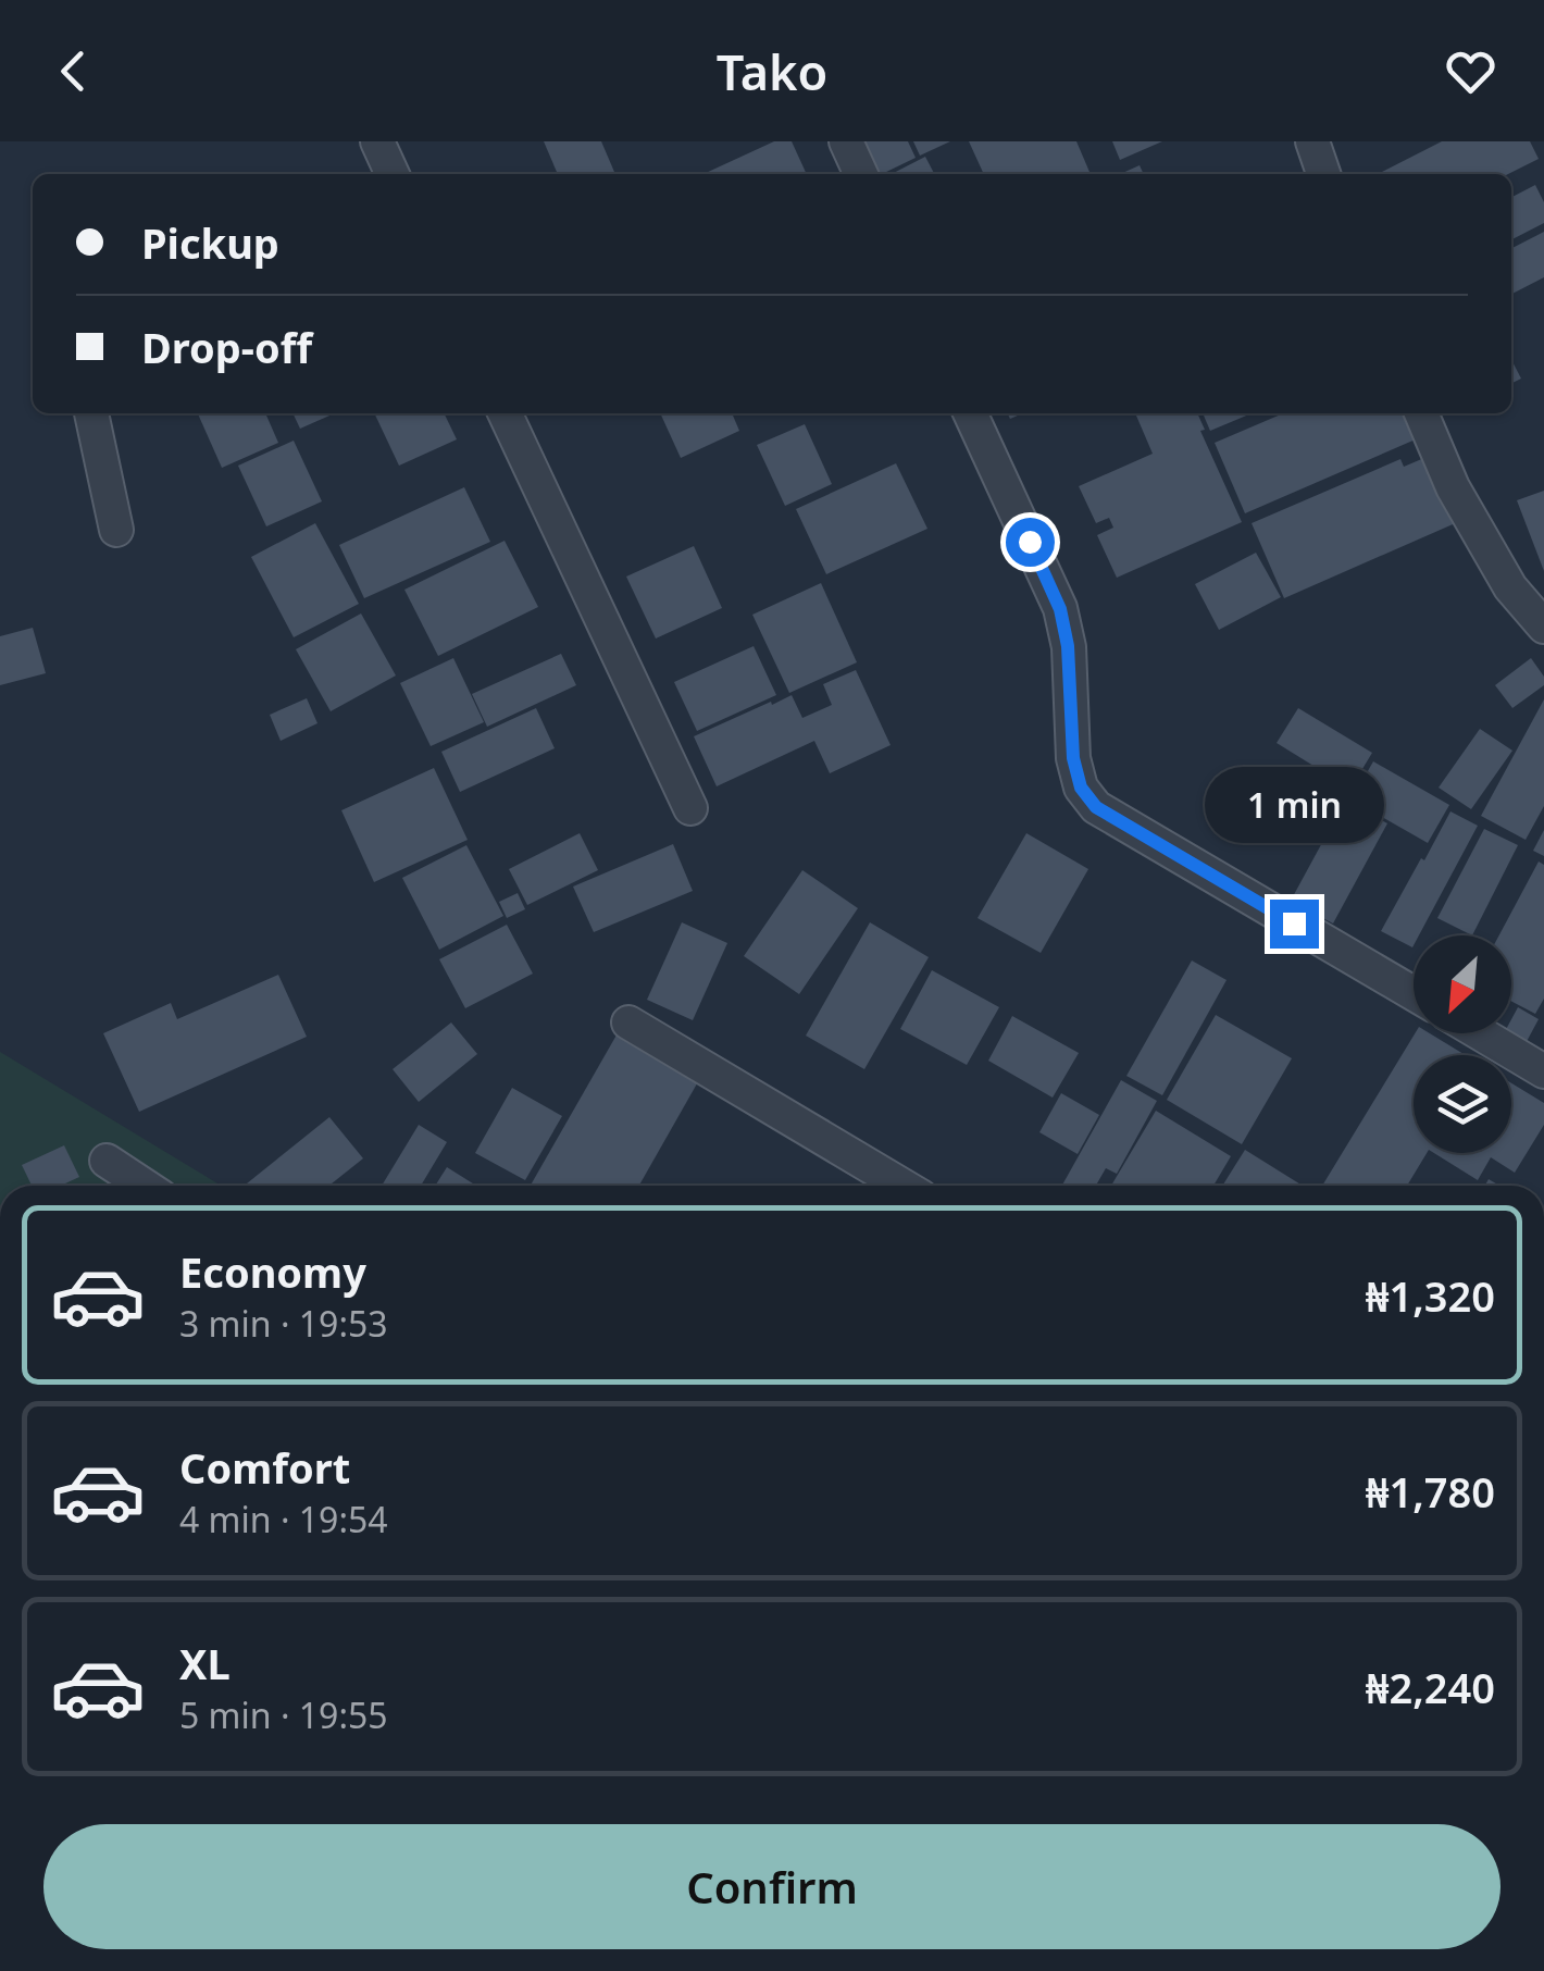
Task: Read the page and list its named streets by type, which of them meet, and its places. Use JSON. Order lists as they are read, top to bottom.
{
  "north": "bottom left",
  "page": {
    "header": "Tako",
    "banner": ["Pickup", "Drop-off"],
    "bubble": "1 min",
    "list": [
      {
        "name": "Economy",
        "note": "3 min · 19:53",
        "value": "₦1,320"
      },
      {
        "name": "Comfort",
        "note": "4 min · 19:54",
        "value": "₦1,780"
      },
      {
        "name": "XL",
        "note": "5 min · 19:55",
        "value": "₦2,240"
      }
    ],
    "buttons": "Confirm"
  }
}
